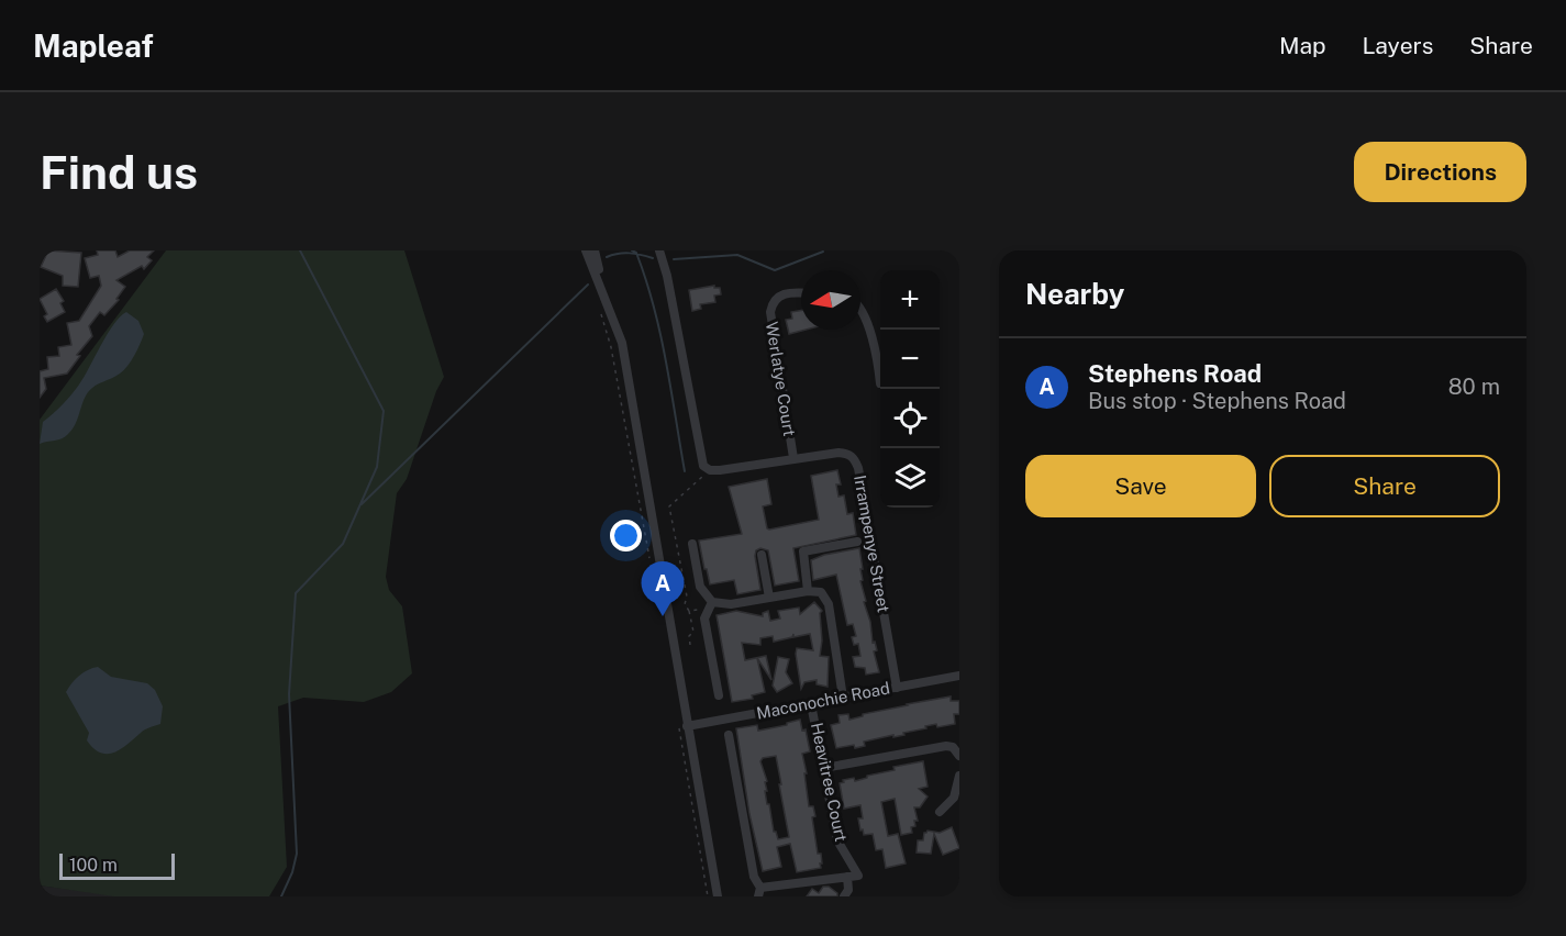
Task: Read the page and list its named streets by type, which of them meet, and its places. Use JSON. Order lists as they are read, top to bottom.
{
  "streets": {
    "street": [
      "Werlatye Court",
      "Irrampenye Street",
      "Maconochie Road",
      "Heavitree Court"
    ]
  },
  "crossings": [
    ["Werlatye Court", "Irrampenye Street"],
    ["Irrampenye Street", "Maconochie Road"],
    ["Maconochie Road", "Heavitree Court"]
  ],
  "scale_bar": "100 m",
  "north": "left",
  "page": {
    "header": "Mapleaf",
    "nav": ["Map", "Layers", "Share"],
    "buttons": [
      "Directions",
      ["Save", "Share"]
    ],
    "title": "Find us",
    "heading": "Nearby",
    "map_buttons": ["+", "−"],
    "list": [
      {
        "mark": "A",
        "name": "Stephens Road",
        "note": "Bus stop · Stephens Road",
        "value": "80 m"
      }
    ],
    "pins": "A",
    "scale": "100 m"
  }
}
